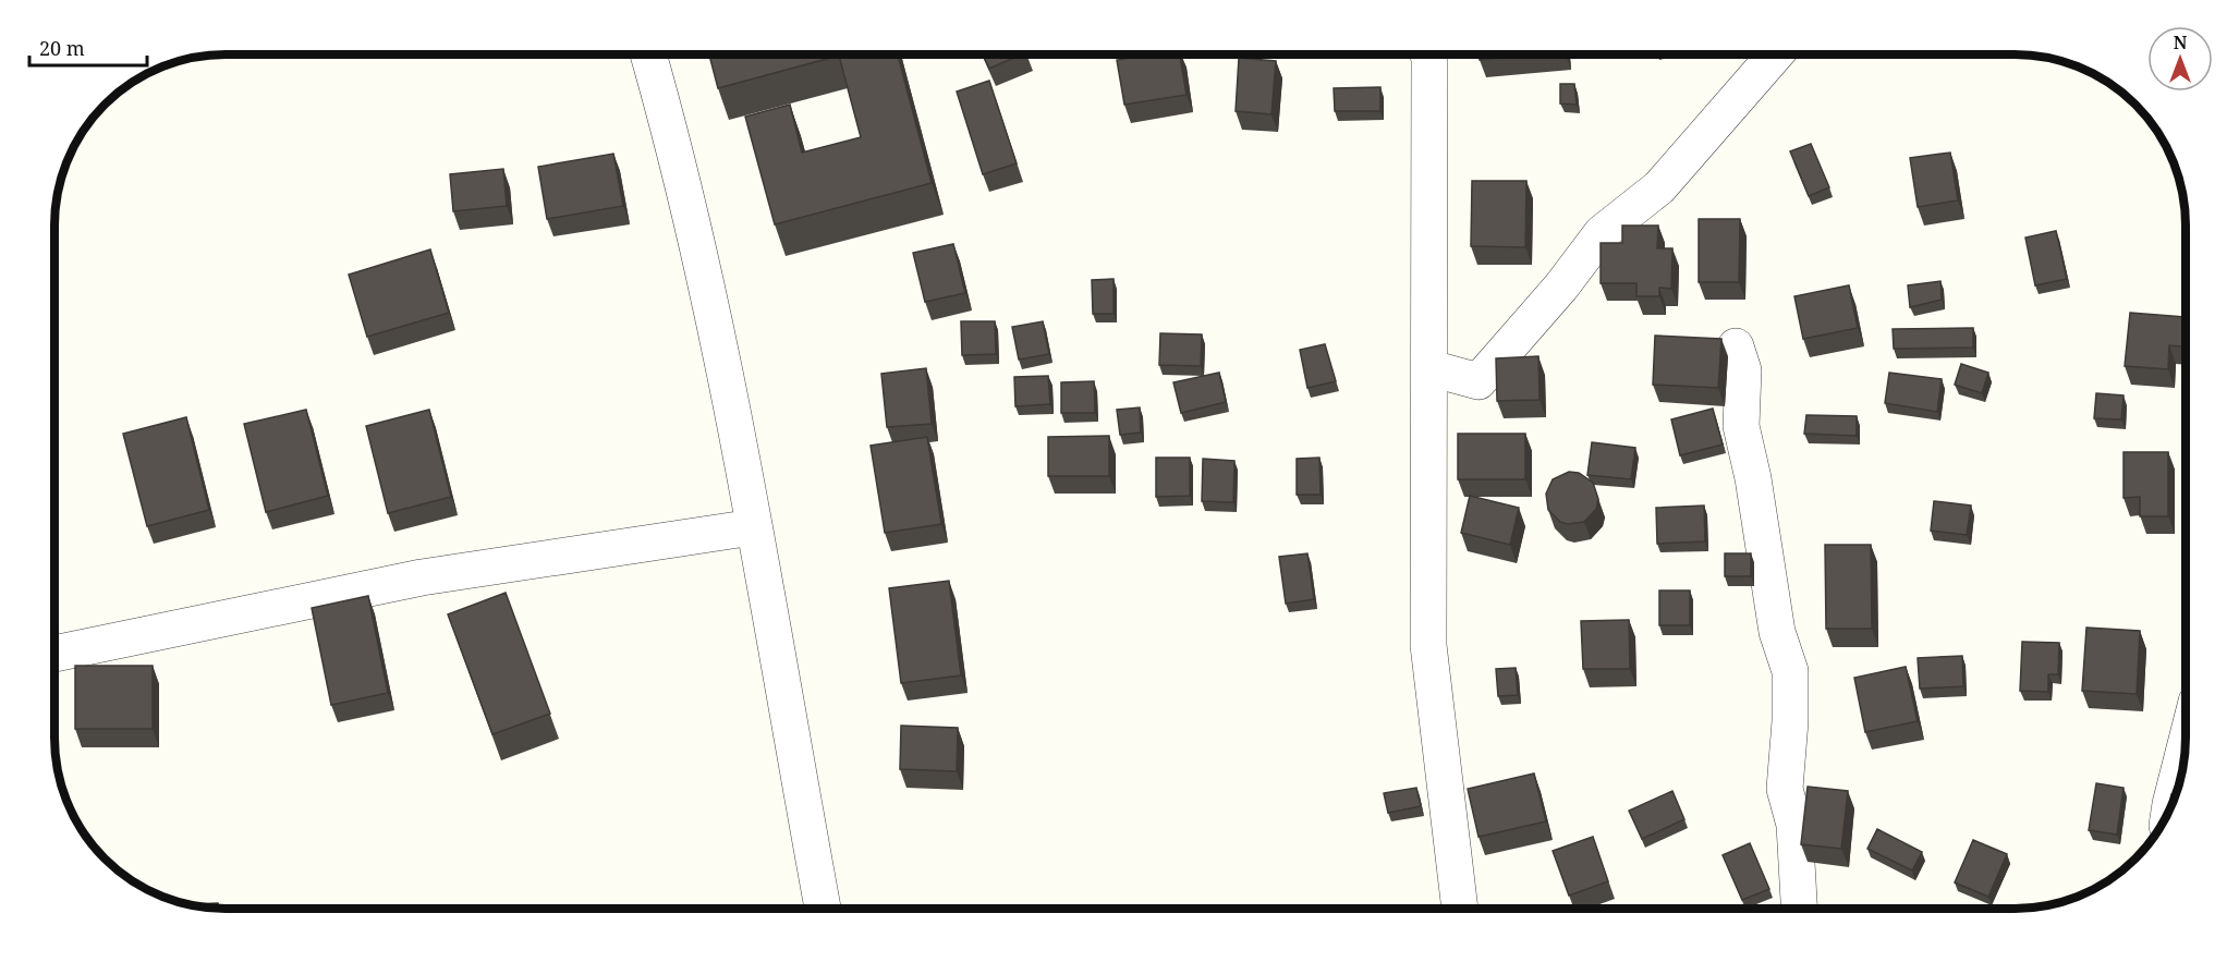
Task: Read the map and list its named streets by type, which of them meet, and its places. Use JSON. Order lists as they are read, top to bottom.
{
  "scale_bar": "20 m",
  "north": "top"
}
